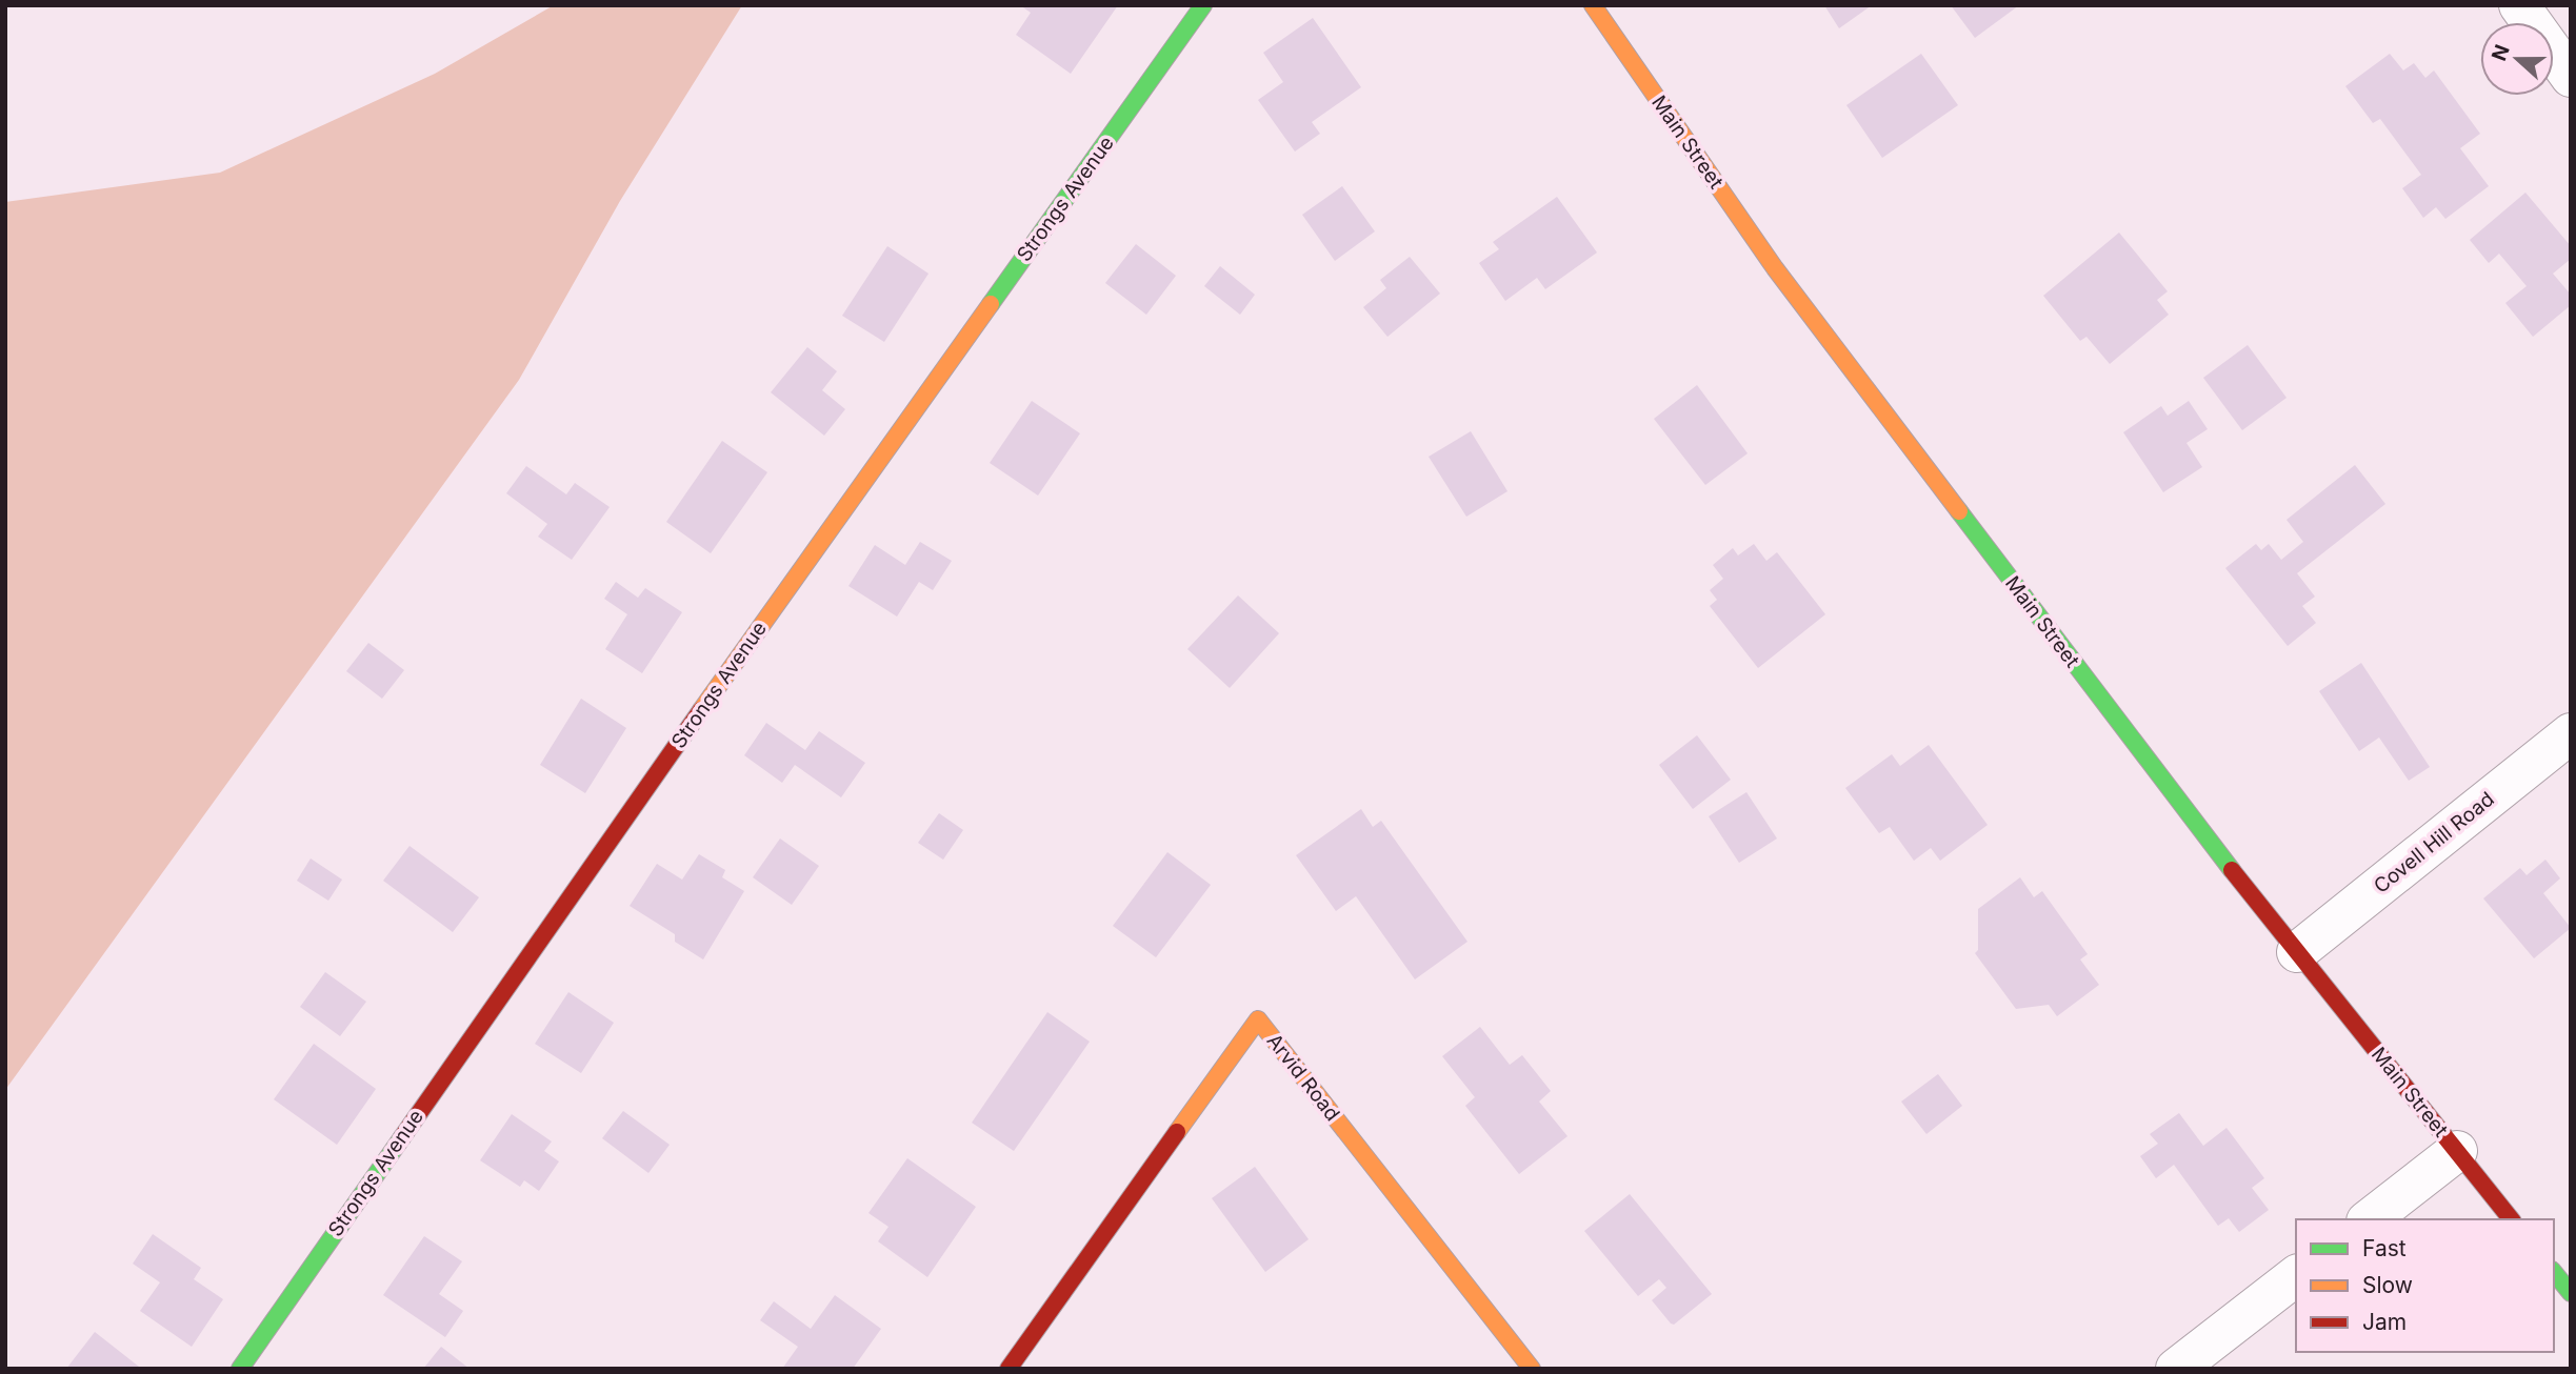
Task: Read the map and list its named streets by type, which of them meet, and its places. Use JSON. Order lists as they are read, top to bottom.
{
  "streets": {
    "street": [
      "Main Street",
      "Strongs Avenue",
      "Covell Hill Road",
      "Arvid Road"
    ]
  },
  "crossings": [
    ["Main Street", "Covell Hill Road"]
  ],
  "legend": ["Fast", "Slow", "Jam"],
  "north": "left"
}
